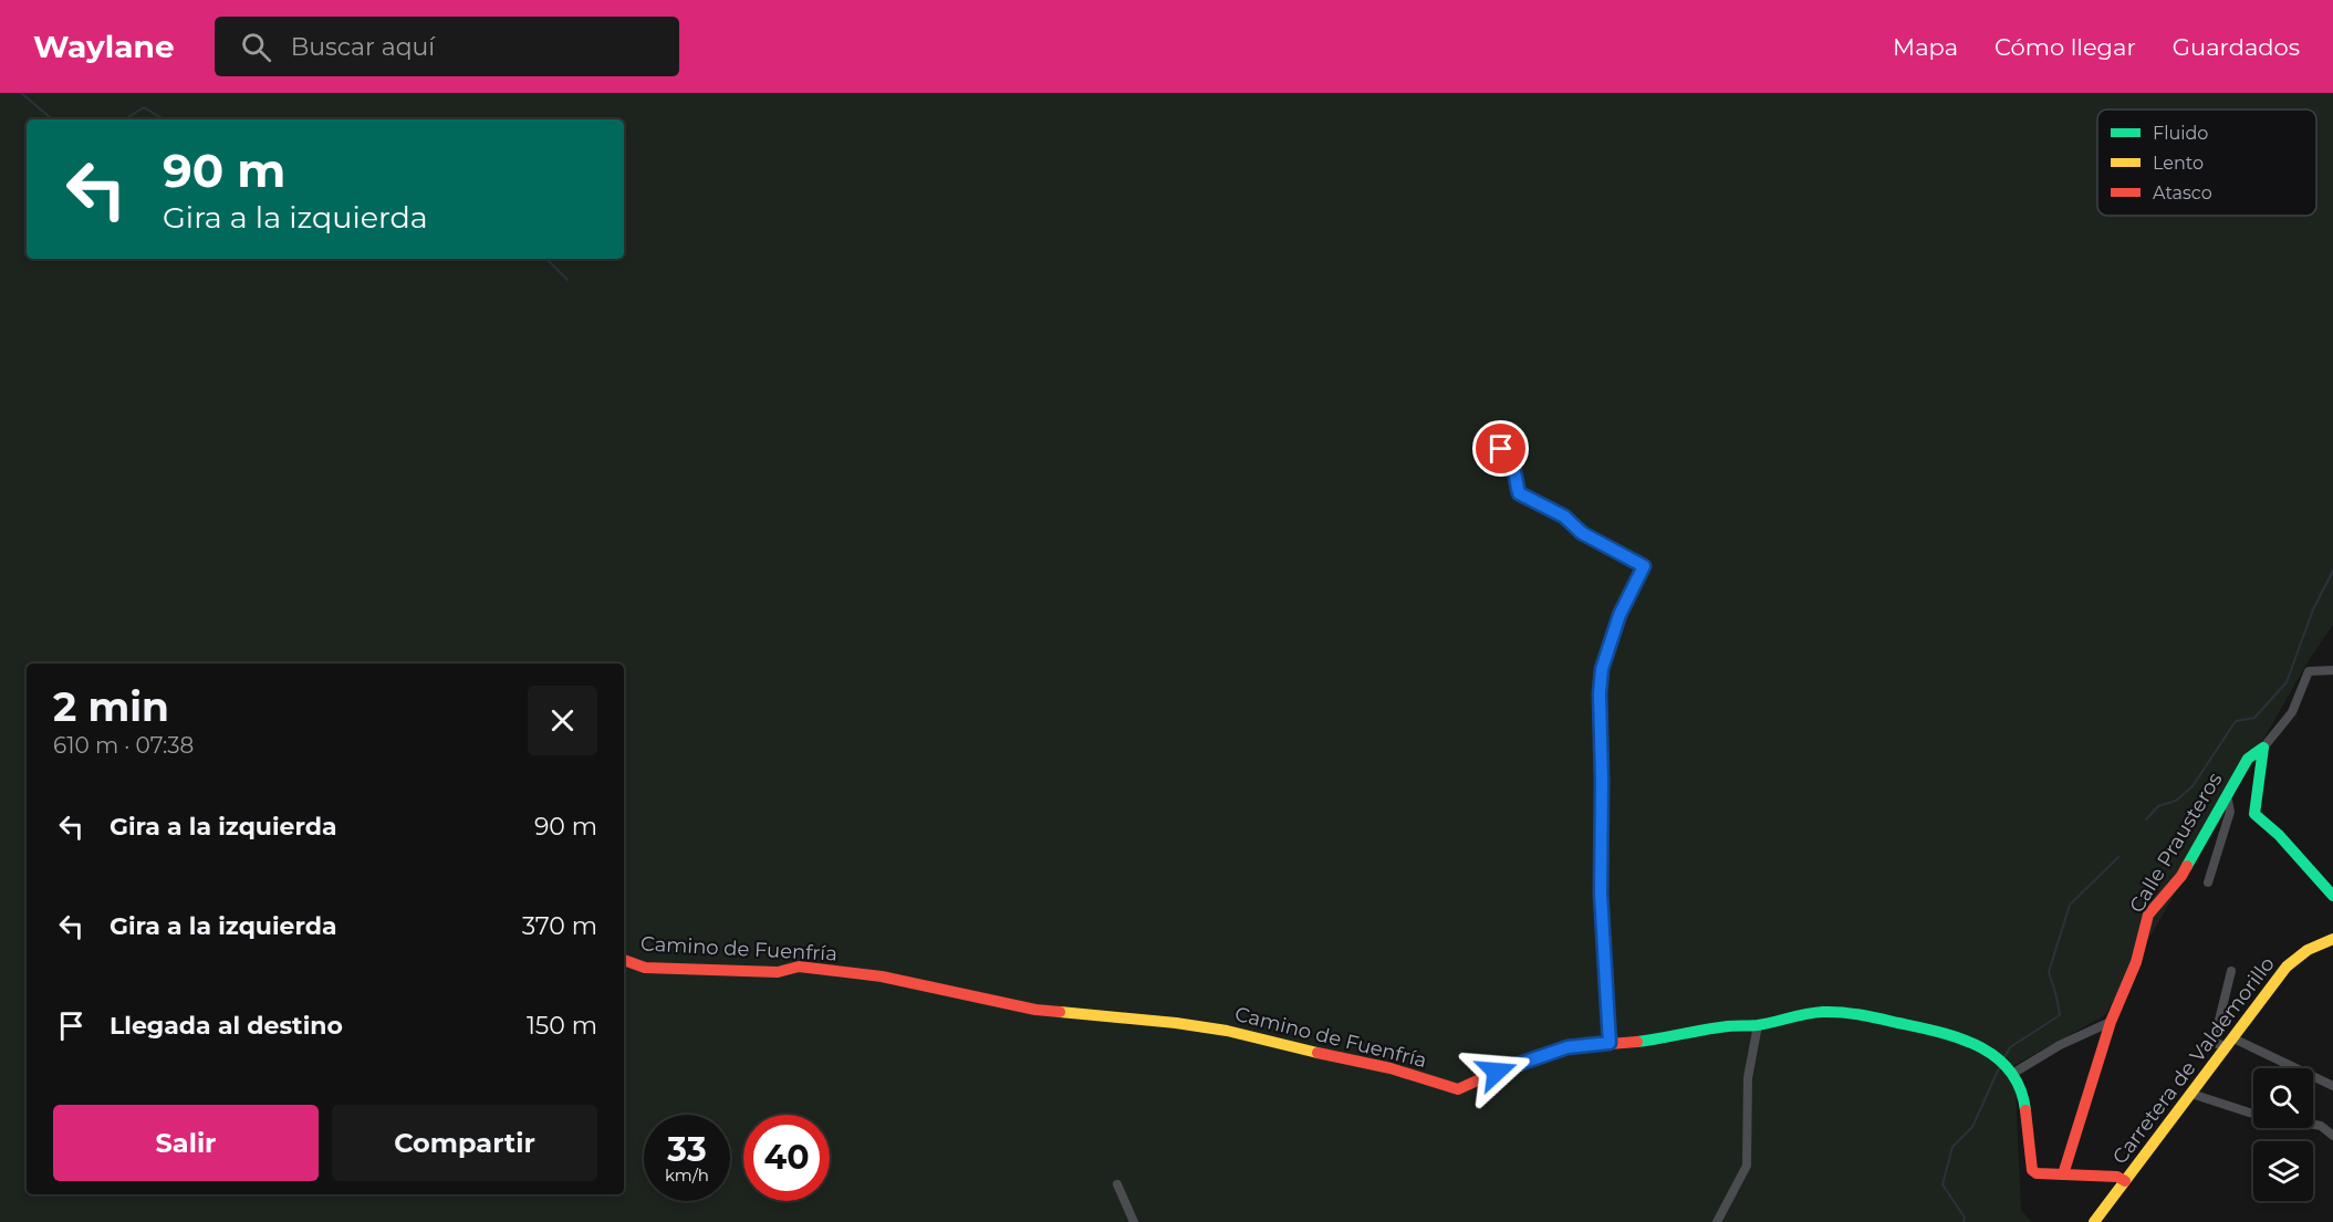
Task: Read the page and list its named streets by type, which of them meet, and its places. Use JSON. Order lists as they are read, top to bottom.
{
  "streets": {
    "street": ["Calle Prausteros", "Camino de Fuenfría", "Carretera de Valdemorillo"]
  },
  "legend": ["Fluido", "Lento", "Atasco"],
  "page": {
    "header": "Waylane",
    "search": "Buscar aquí",
    "nav": ["Mapa", "Cómo llegar", "Guardados"],
    "turn": ["90 m", "Gira a la izquierda"],
    "heading": ["2 min", "610 m · 07:38"],
    "list": [
      {
        "name": "Gira a la izquierda",
        "value": "90 m"
      },
      {
        "name": "Gira a la izquierda",
        "value": "370 m"
      },
      {
        "name": "Llegada al destino",
        "value": "150 m"
      }
    ],
    "buttons": ["Salir", "Compartir"],
    "speed": "33 km/h",
    "limit": "40"
  }
}
